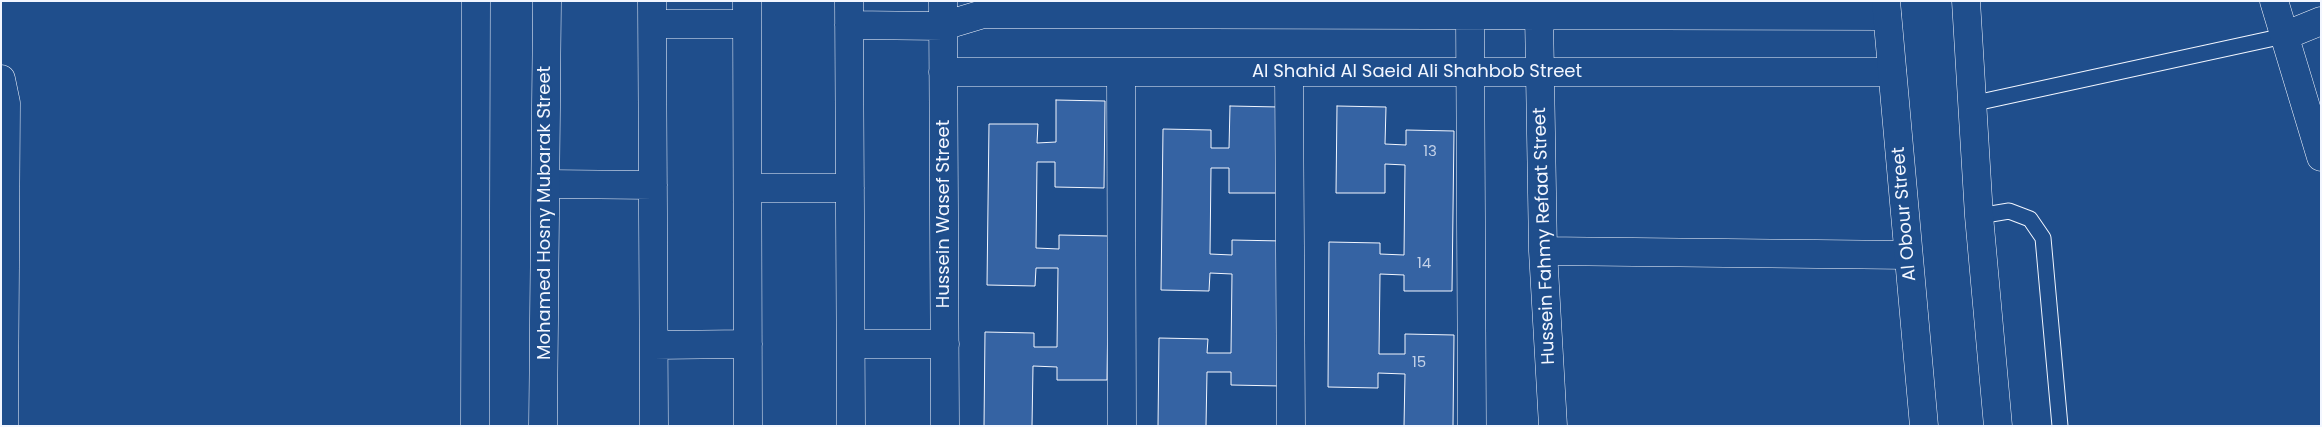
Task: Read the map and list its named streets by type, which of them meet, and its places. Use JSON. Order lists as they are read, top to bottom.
{
  "streets": {
    "street": [
      "Al Shahid Al Saeid Ali Shahbob Street",
      "Mohamed Hosny Mubarak Street",
      "Hussein Wasef Street",
      "Al Obour Street",
      "Hussein Fahmy Refaat Street"
    ]
  },
  "crossings": [
    ["Al Shahid Al Saeid Ali Shahbob Street", "Hussein Wasef Street"],
    ["Al Shahid Al Saeid Ali Shahbob Street", "Al Obour Street"],
    ["Al Shahid Al Saeid Ali Shahbob Street", "Hussein Fahmy Refaat Street"]
  ],
  "house_numbers": ["13", "14", "15"]
}
